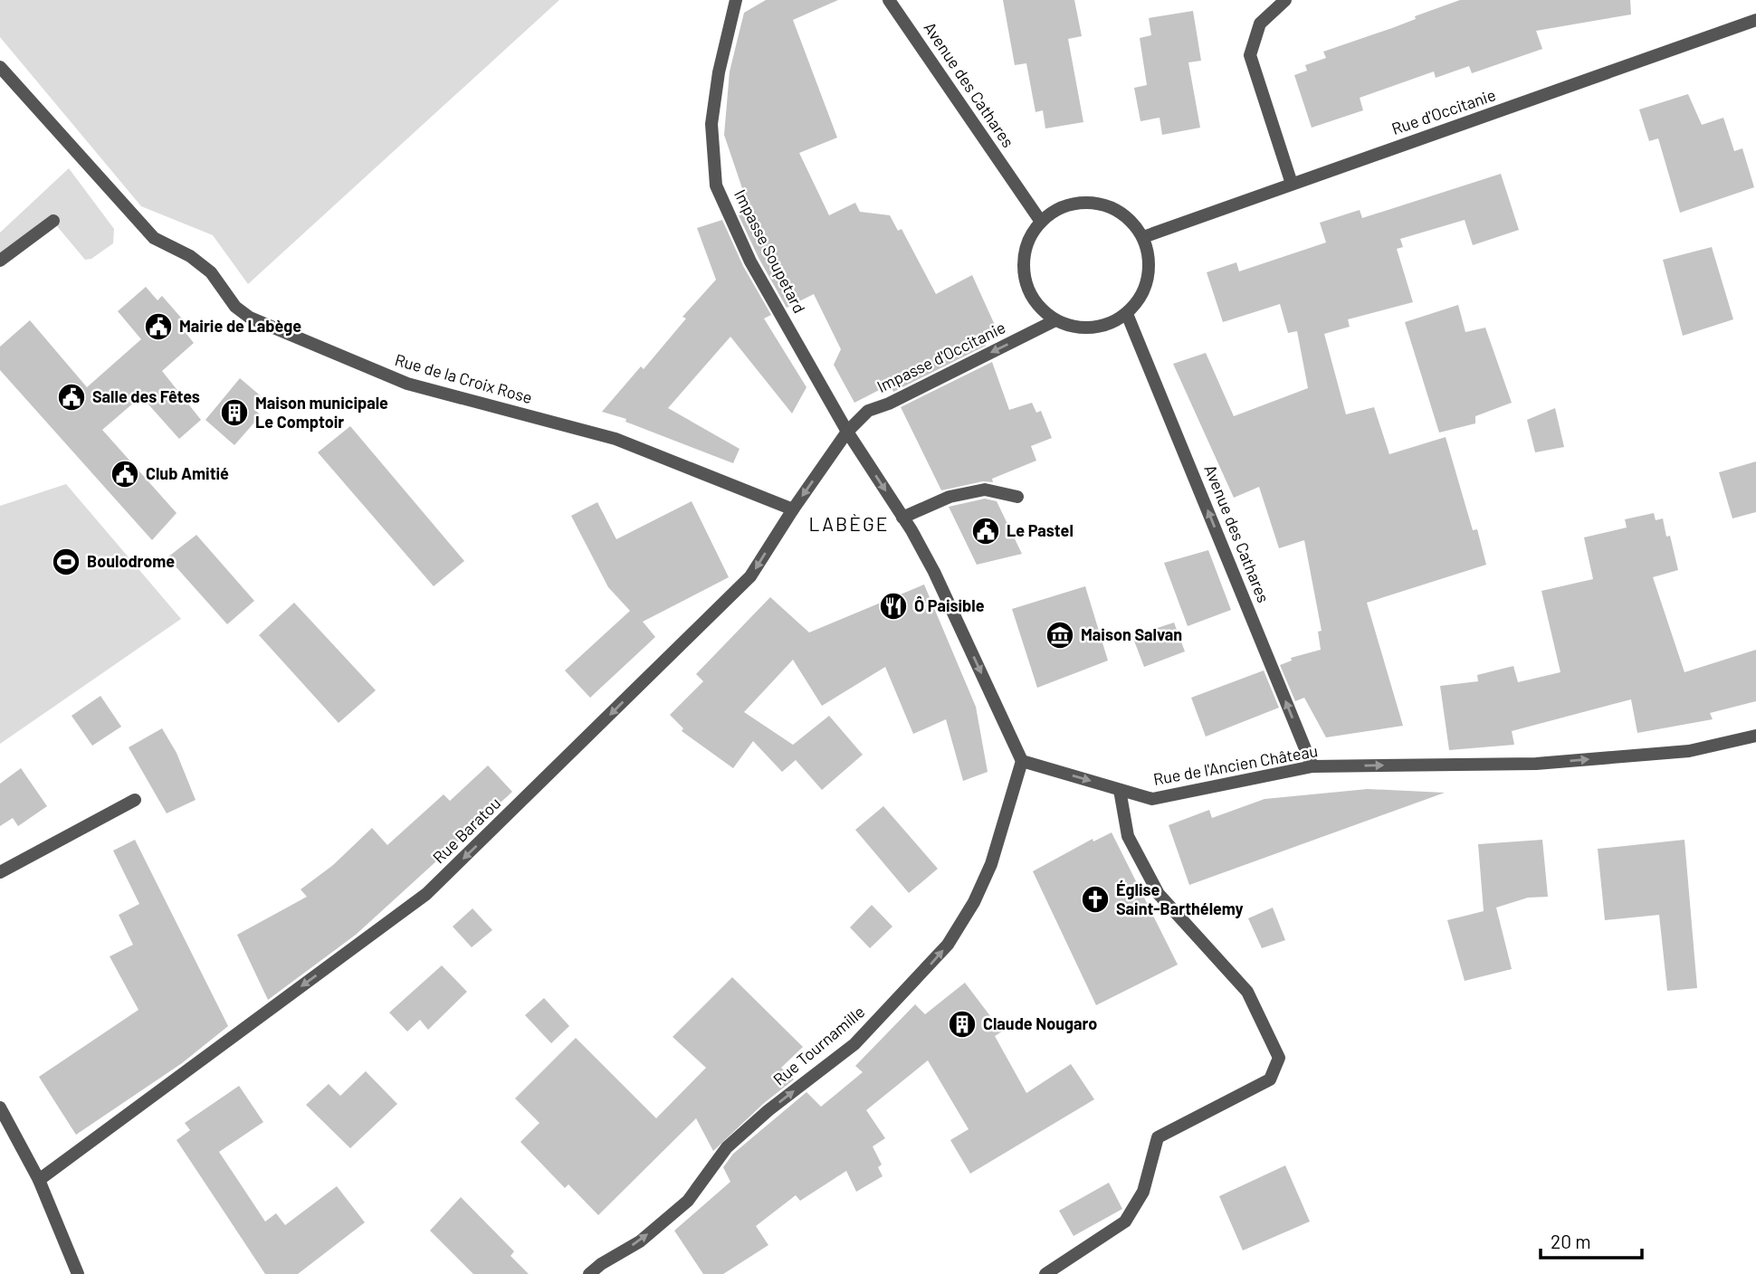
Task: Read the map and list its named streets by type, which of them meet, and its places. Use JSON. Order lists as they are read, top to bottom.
{
  "streets": {
    "street": [
      "Avenue des Cathares",
      "Rue d'Occitanie",
      "Impasse Soupetard",
      "Impasse d'Occitanie",
      "Rue de la Croix Rose",
      "Rue de l'Ancien Château",
      "Rue Baratou",
      "Rue Tournamille"
    ]
  },
  "crossings": [
    ["Avenue des Cathares", "Rue d'Occitanie"],
    ["Avenue des Cathares", "Impasse d'Occitanie"],
    ["Avenue des Cathares", "Rue de l'Ancien Château"],
    ["Rue d'Occitanie", "Impasse d'Occitanie"],
    ["Impasse Soupetard", "Impasse d'Occitanie"],
    ["Impasse Soupetard", "Rue Baratou"],
    ["Impasse d'Occitanie", "Rue Baratou"],
    ["Rue de la Croix Rose", "Rue Baratou"],
    ["Rue de l'Ancien Château", "Rue Tournamille"]
  ],
  "one_way": [
    "Avenue des Cathares",
    "Impasse d'Occitanie",
    "Rue de l'Ancien Château",
    "Rue Baratou",
    "Rue Tournamille"
  ],
  "districts": ["LABÈGE"],
  "places": {
    "public building": [
      "Mairie de Labège",
      "Salle des Fêtes",
      "Club Amitié",
      "Le Pastel"
    ],
    "building": ["Maison municipale Le Comptoir", "Claude Nougaro"],
    "sports": ["Boulodrome"],
    "restaurant": ["Ô Paisible"],
    "museum": ["Maison Salvan"],
    "church": ["Église Saint-Barthélemy"]
  },
  "scale_bar": "20 m"
}
